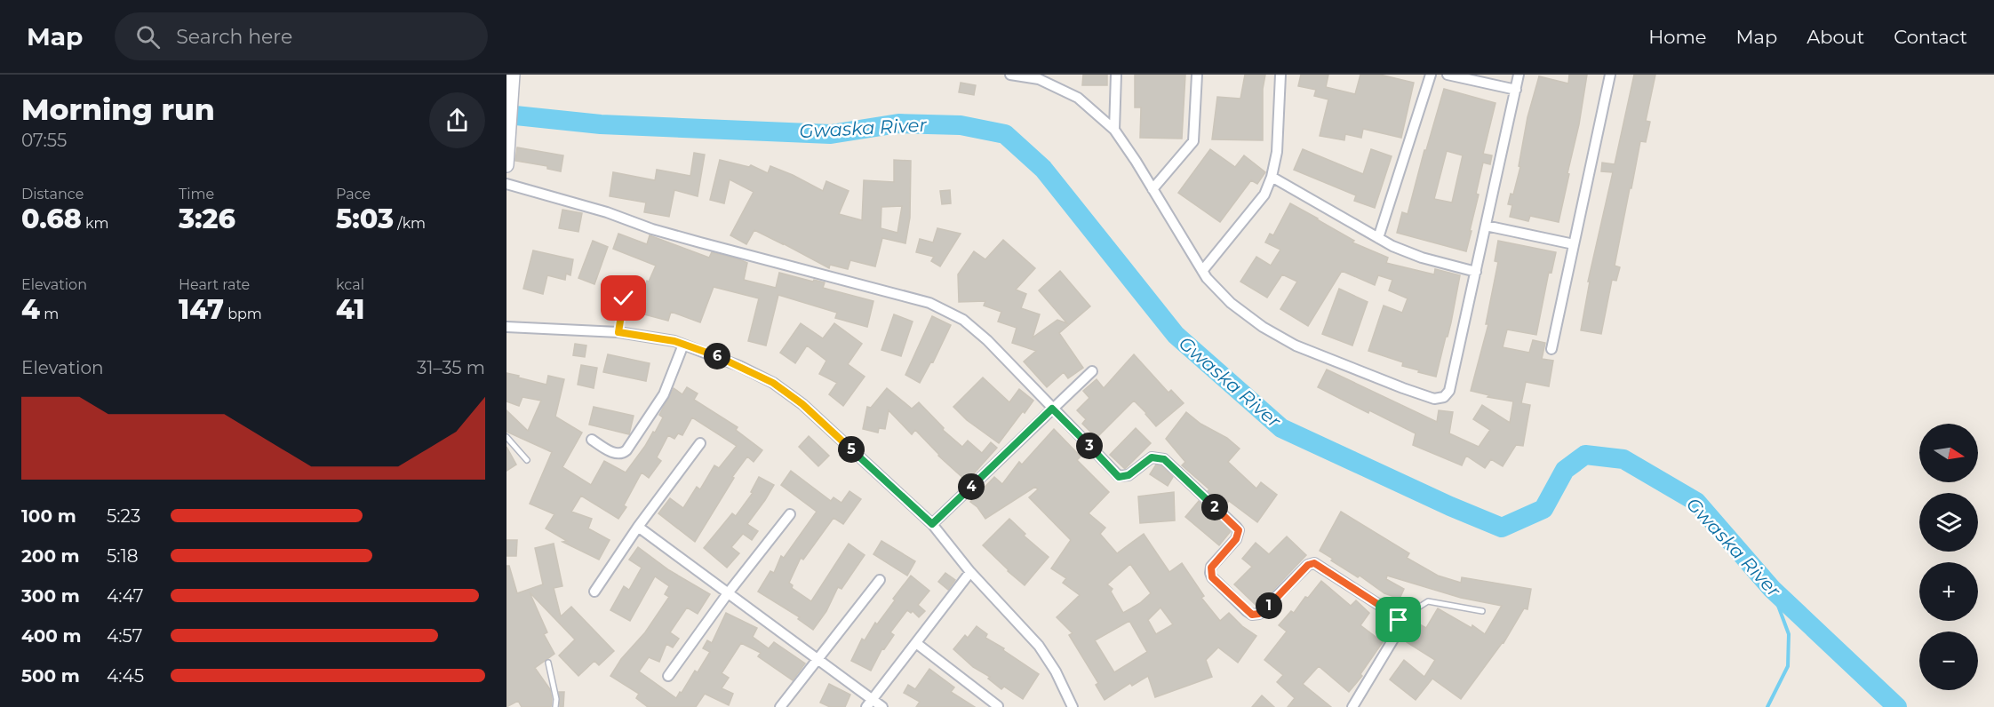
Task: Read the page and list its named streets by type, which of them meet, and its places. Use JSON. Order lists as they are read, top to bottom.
{
  "water": ["Gwaska River"],
  "north": "right",
  "page": {
    "header": "Map",
    "search": "Search here",
    "nav": [
      "Home",
      "Map",
      "About",
      "Contact"
    ],
    "heading": ["Morning run", "07:55"],
    "stats": [
      ["Distance", "0.68 km"],
      ["Time", "3:26"],
      ["Pace", "5:03 /km"],
      ["Elevation", "4 m"],
      ["Heart rate", "147 bpm"],
      ["kcal", "41"]
    ],
    "pins": [
      "6",
      "3",
      "5",
      "4",
      "2",
      "1"
    ],
    "chart": ["Elevation", "31–35 m"],
    "map_buttons": ["+", "−"],
    "list": [
      {
        "name": "100 m",
        "note": "5:23"
      },
      {
        "name": "200 m",
        "note": "5:18"
      },
      {
        "name": "300 m",
        "note": "4:47"
      },
      {
        "name": "400 m",
        "note": "4:57"
      },
      {
        "name": "500 m",
        "note": "4:45"
      }
    ]
  }
}
